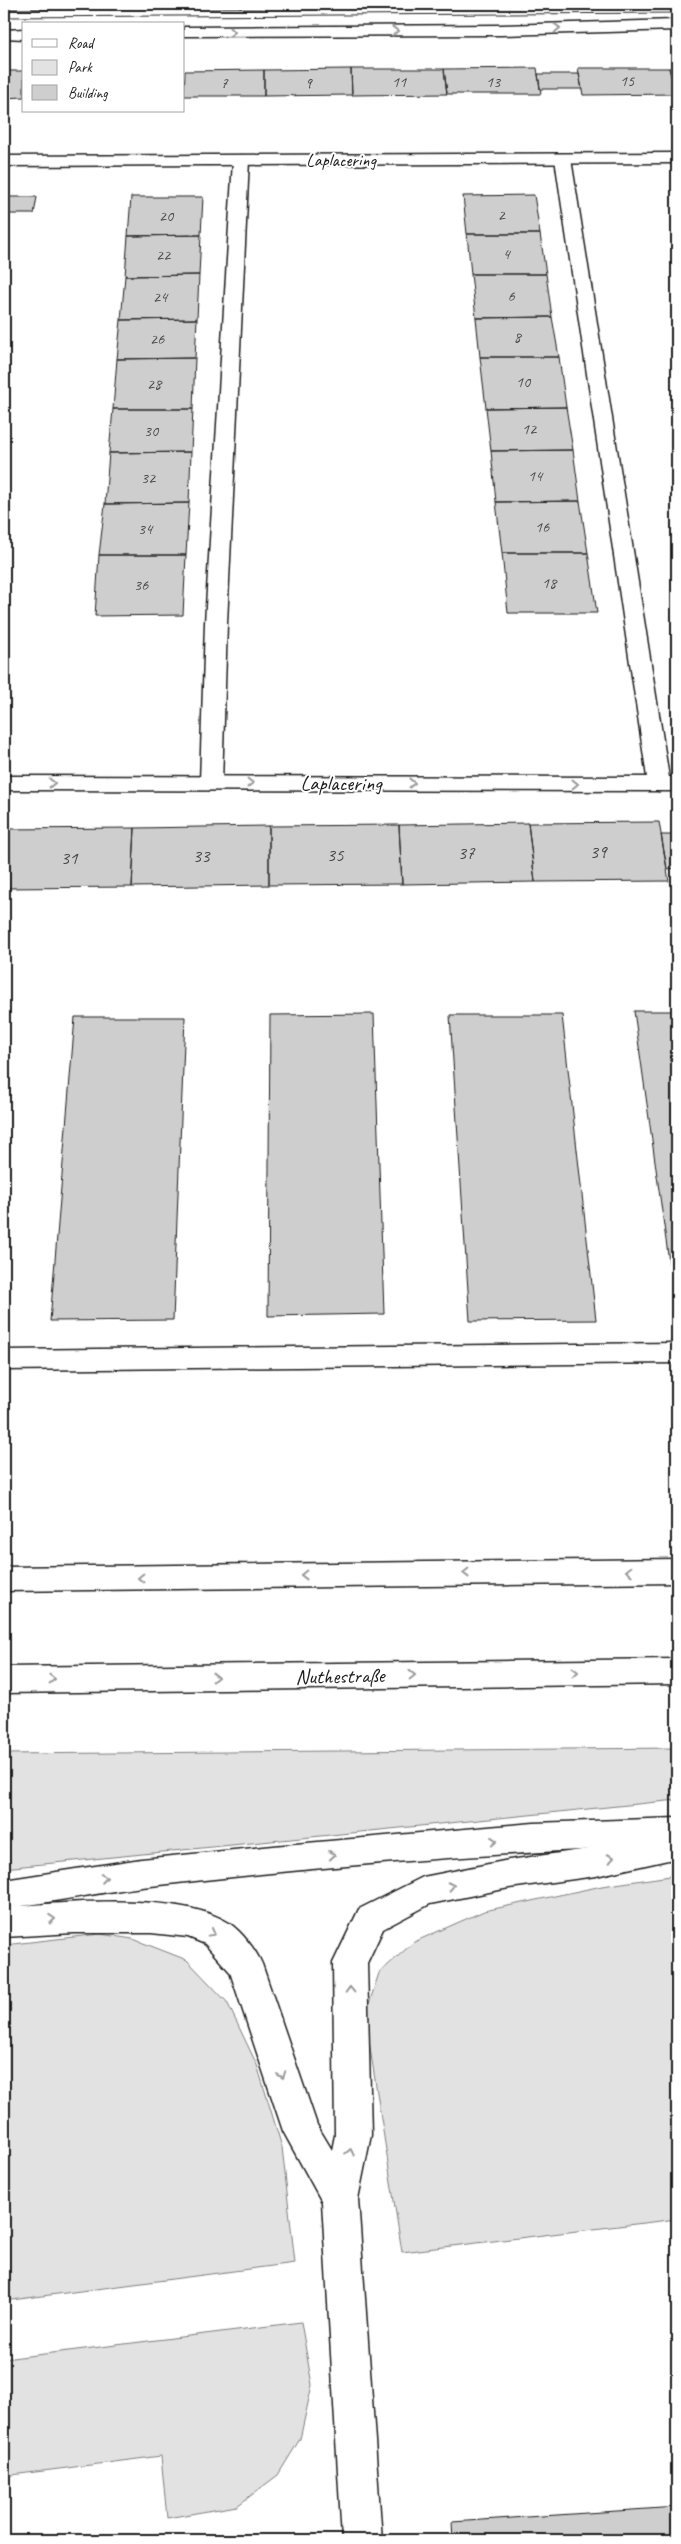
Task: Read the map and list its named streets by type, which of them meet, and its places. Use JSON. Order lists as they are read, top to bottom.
{
  "streets": {
    "main road": ["Laplacering", "Nuthestraße"]
  },
  "one_way": ["Laplacering"],
  "house_numbers": [
    "15",
    "11",
    "13",
    "7",
    "9",
    "2",
    "20",
    "4",
    "22",
    "6",
    "24",
    "8",
    "26",
    "10",
    "28",
    "12",
    "30",
    "14",
    "32",
    "16",
    "34",
    "18",
    "36",
    "39",
    "37",
    "35",
    "33",
    "31"
  ],
  "legend": ["Road", "Park", "Building"]
}
